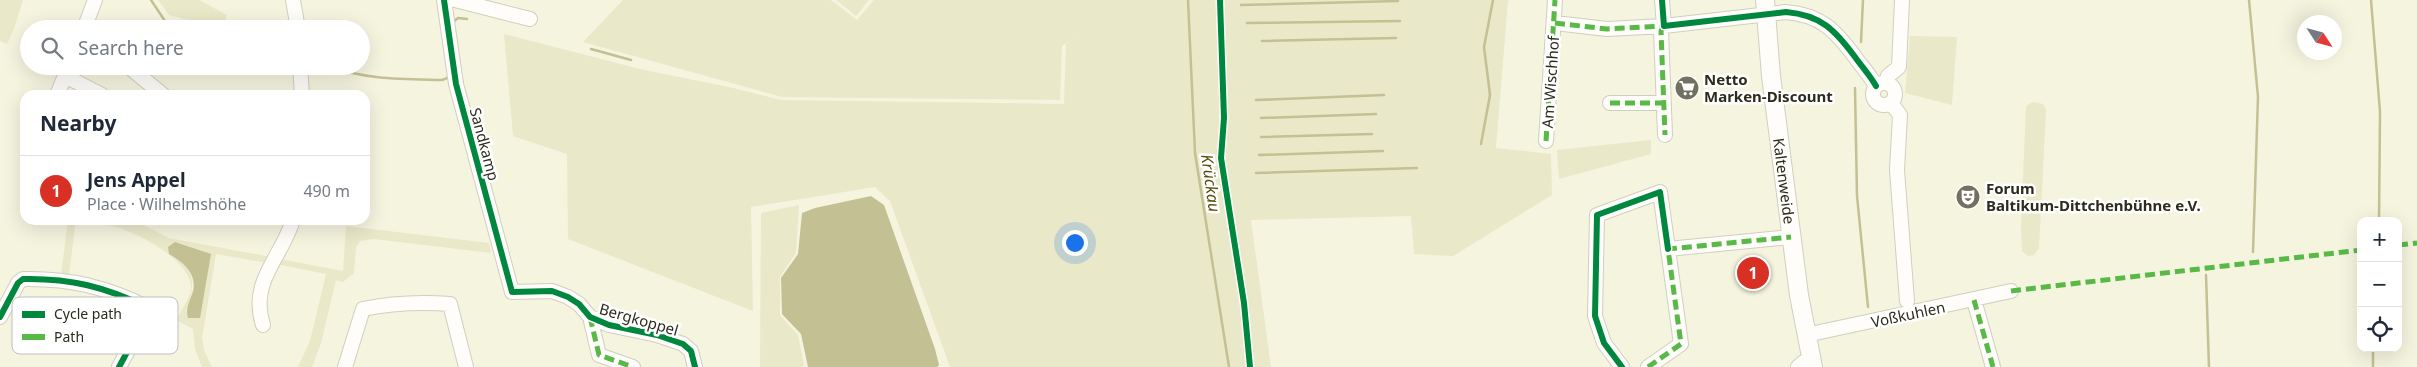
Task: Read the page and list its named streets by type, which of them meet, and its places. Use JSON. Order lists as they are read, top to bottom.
{
  "streets": {
    "main road": ["Kaltenweide"],
    "street": [
      "Am Wischhof",
      "Sandkamp",
      "Voßkuhlen",
      "Bergkoppel"
    ]
  },
  "crossings": [
    ["Am Wischhof", "Kaltenweide"],
    ["Sandkamp", "Bergkoppel"],
    ["Kaltenweide", "Voßkuhlen"]
  ],
  "water": ["Krückau"],
  "places": {
    "supermarket": ["Netto Marken-Discount"],
    "theatre": ["Forum Baltikum-Dittchenbühne e.V."]
  },
  "legend": ["Cycle path", "Path"],
  "north": "bottom right",
  "page": {
    "search": "Search here",
    "heading": "Nearby",
    "list": [
      {
        "mark": "1",
        "name": "Jens Appel",
        "note": "Place · Wilhelmshöhe",
        "value": "490 m"
      }
    ],
    "map_buttons": ["+", "−"],
    "pins": "1"
  }
}
